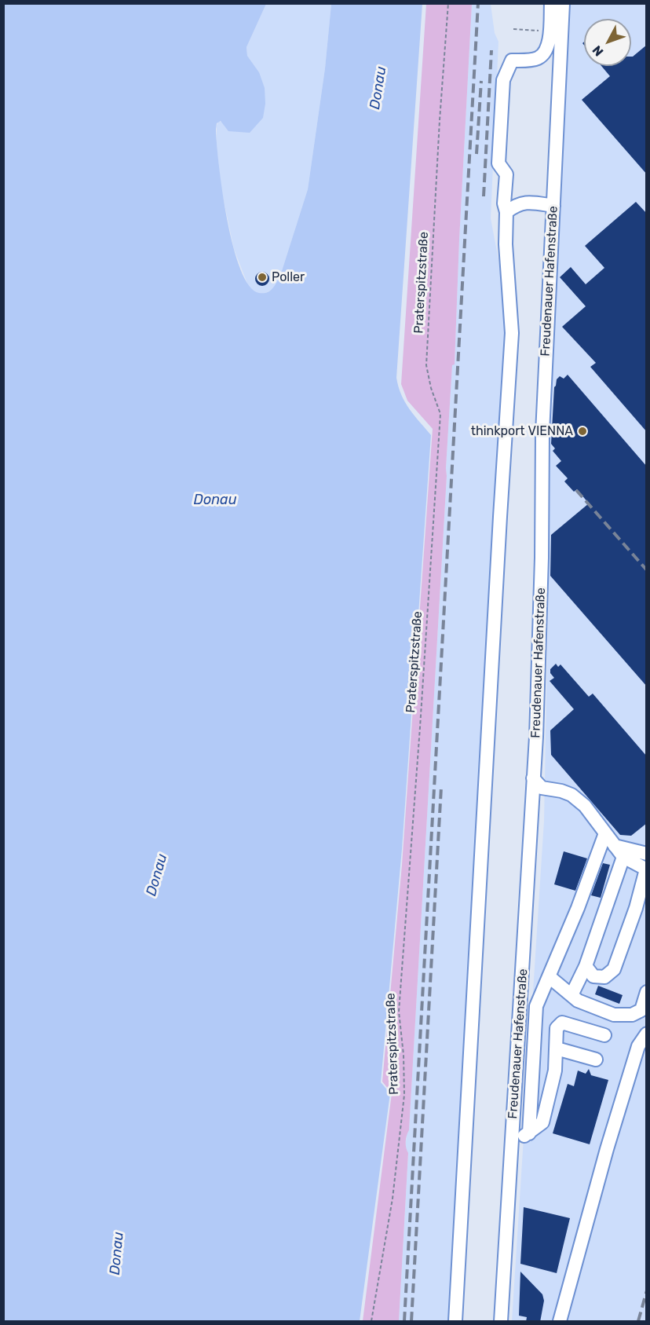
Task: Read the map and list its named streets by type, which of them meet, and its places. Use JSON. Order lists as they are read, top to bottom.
{
  "streets": {
    "street": ["Freudenauer Hafenstraße"],
    "path": ["Praterspitzstraße"]
  },
  "water": ["Donau"],
  "places": ["Poller", "thinkport VIENNA"],
  "north": "bottom left"
}
